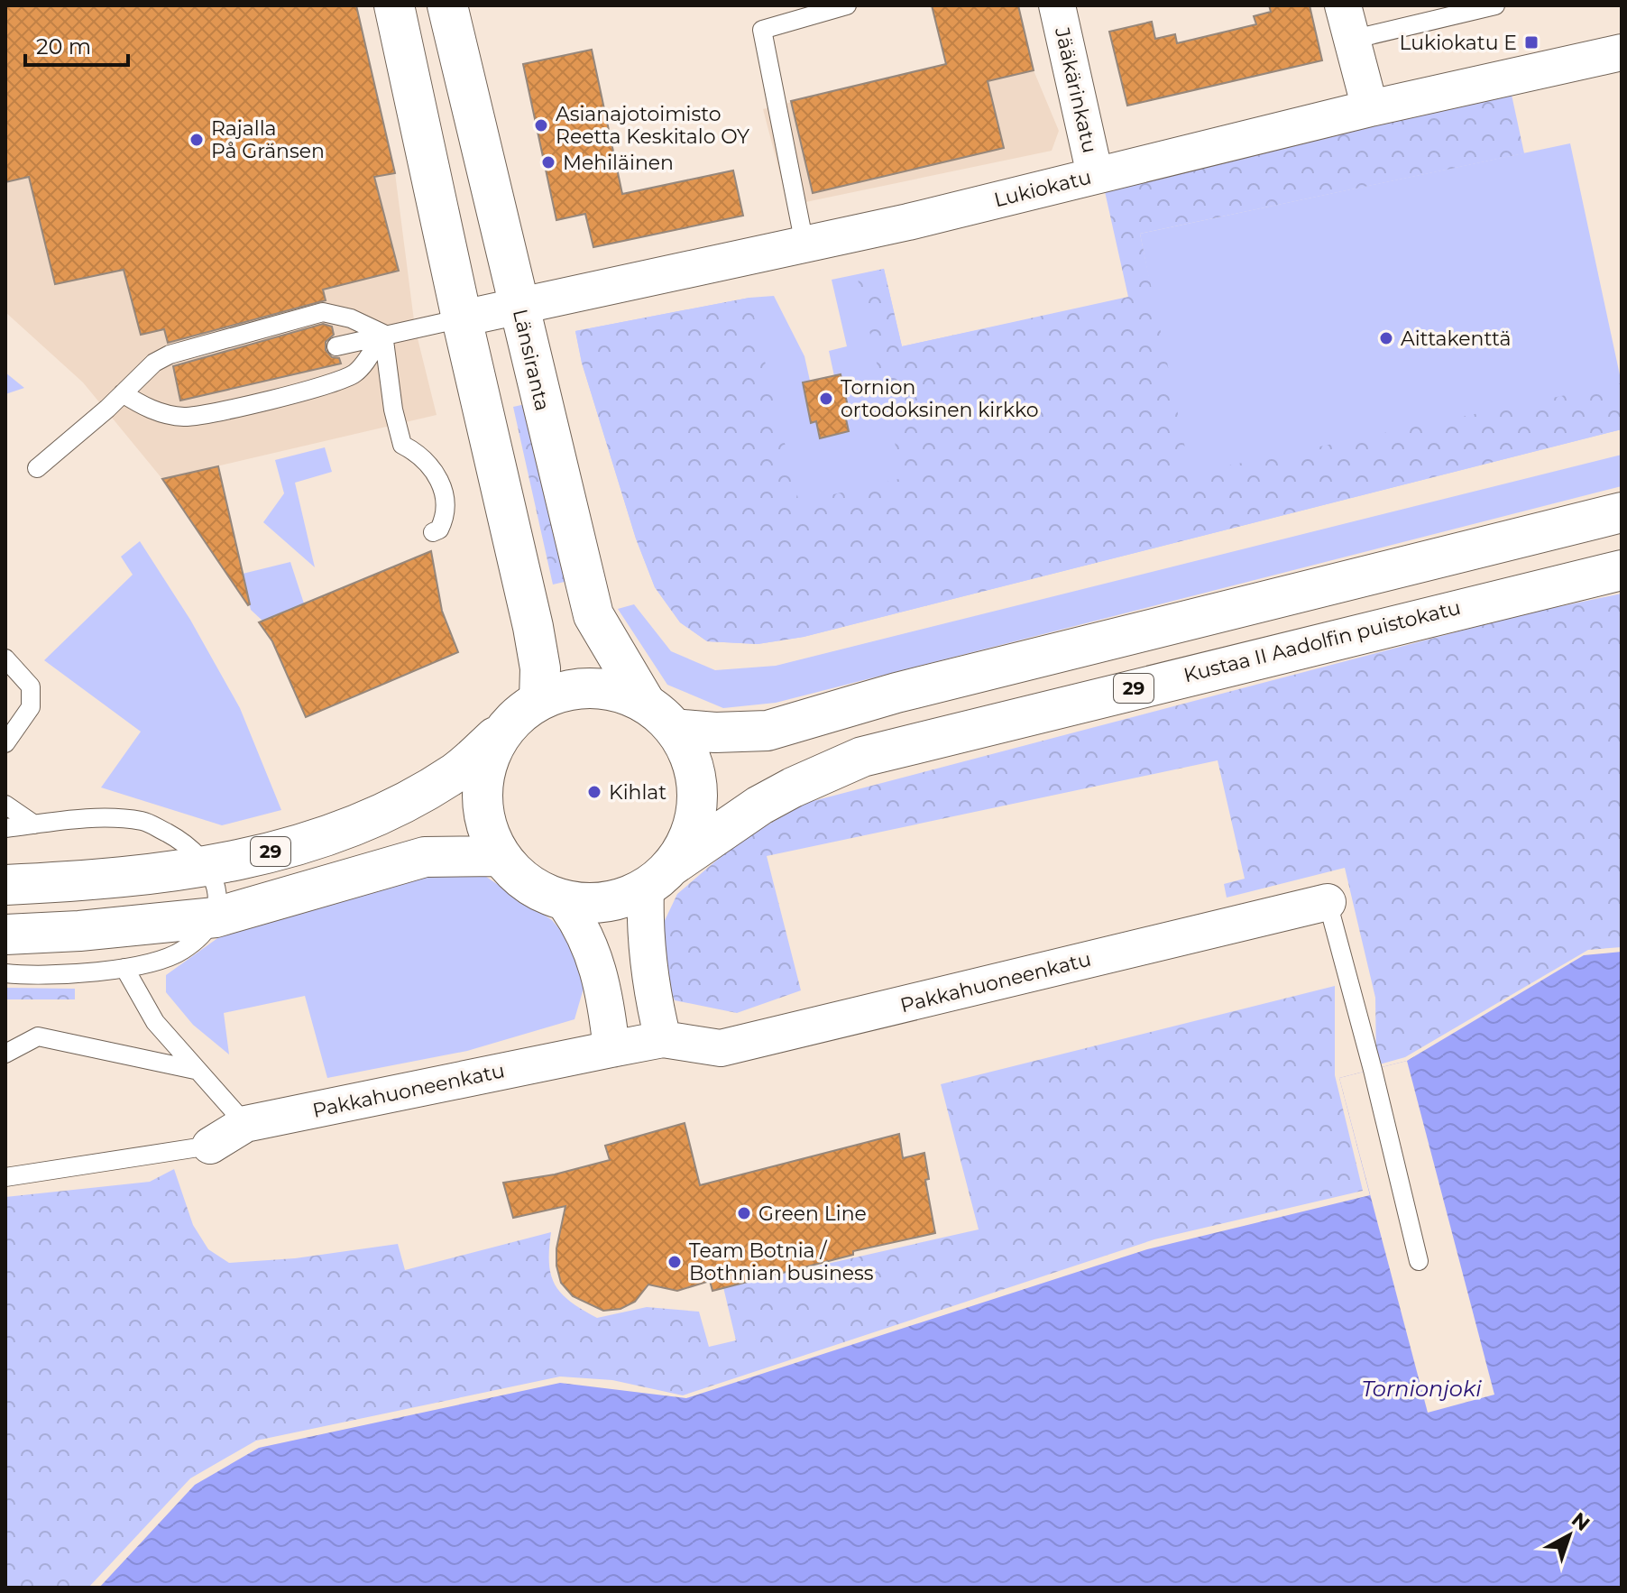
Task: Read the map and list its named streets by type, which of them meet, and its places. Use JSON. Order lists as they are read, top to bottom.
{
  "streets": {
    "main road": ["Länsiranta", "Kustaa II Aadolfin puistokatu", "29"],
    "street": ["Jääkärinkatu", "Lukiokatu", "Pakkahuoneenkatu"]
  },
  "crossings": [
    ["Jääkärinkatu", "Lukiokatu"],
    ["Lukiokatu", "Länsiranta"],
    ["Länsiranta", "Kustaa II Aadolfin puistokatu"],
    ["Länsiranta", "29"],
    ["Kustaa II Aadolfin puistokatu", "29"]
  ],
  "water": ["Tornionjoki"],
  "places": {
    "transit": ["Lukiokatu E"],
    "other": [
      "Asianajotoimisto Reetta Keskitalo OY",
      "Rajalla På Gränsen",
      "Mehiläinen",
      "Aittakenttä",
      "Tornion ortodoksinen kirkko",
      "Kihlat",
      "Green Line",
      "Team Botnia / Bothnian business"
    ]
  },
  "scale_bar": "20 m",
  "north": "top right"
}
